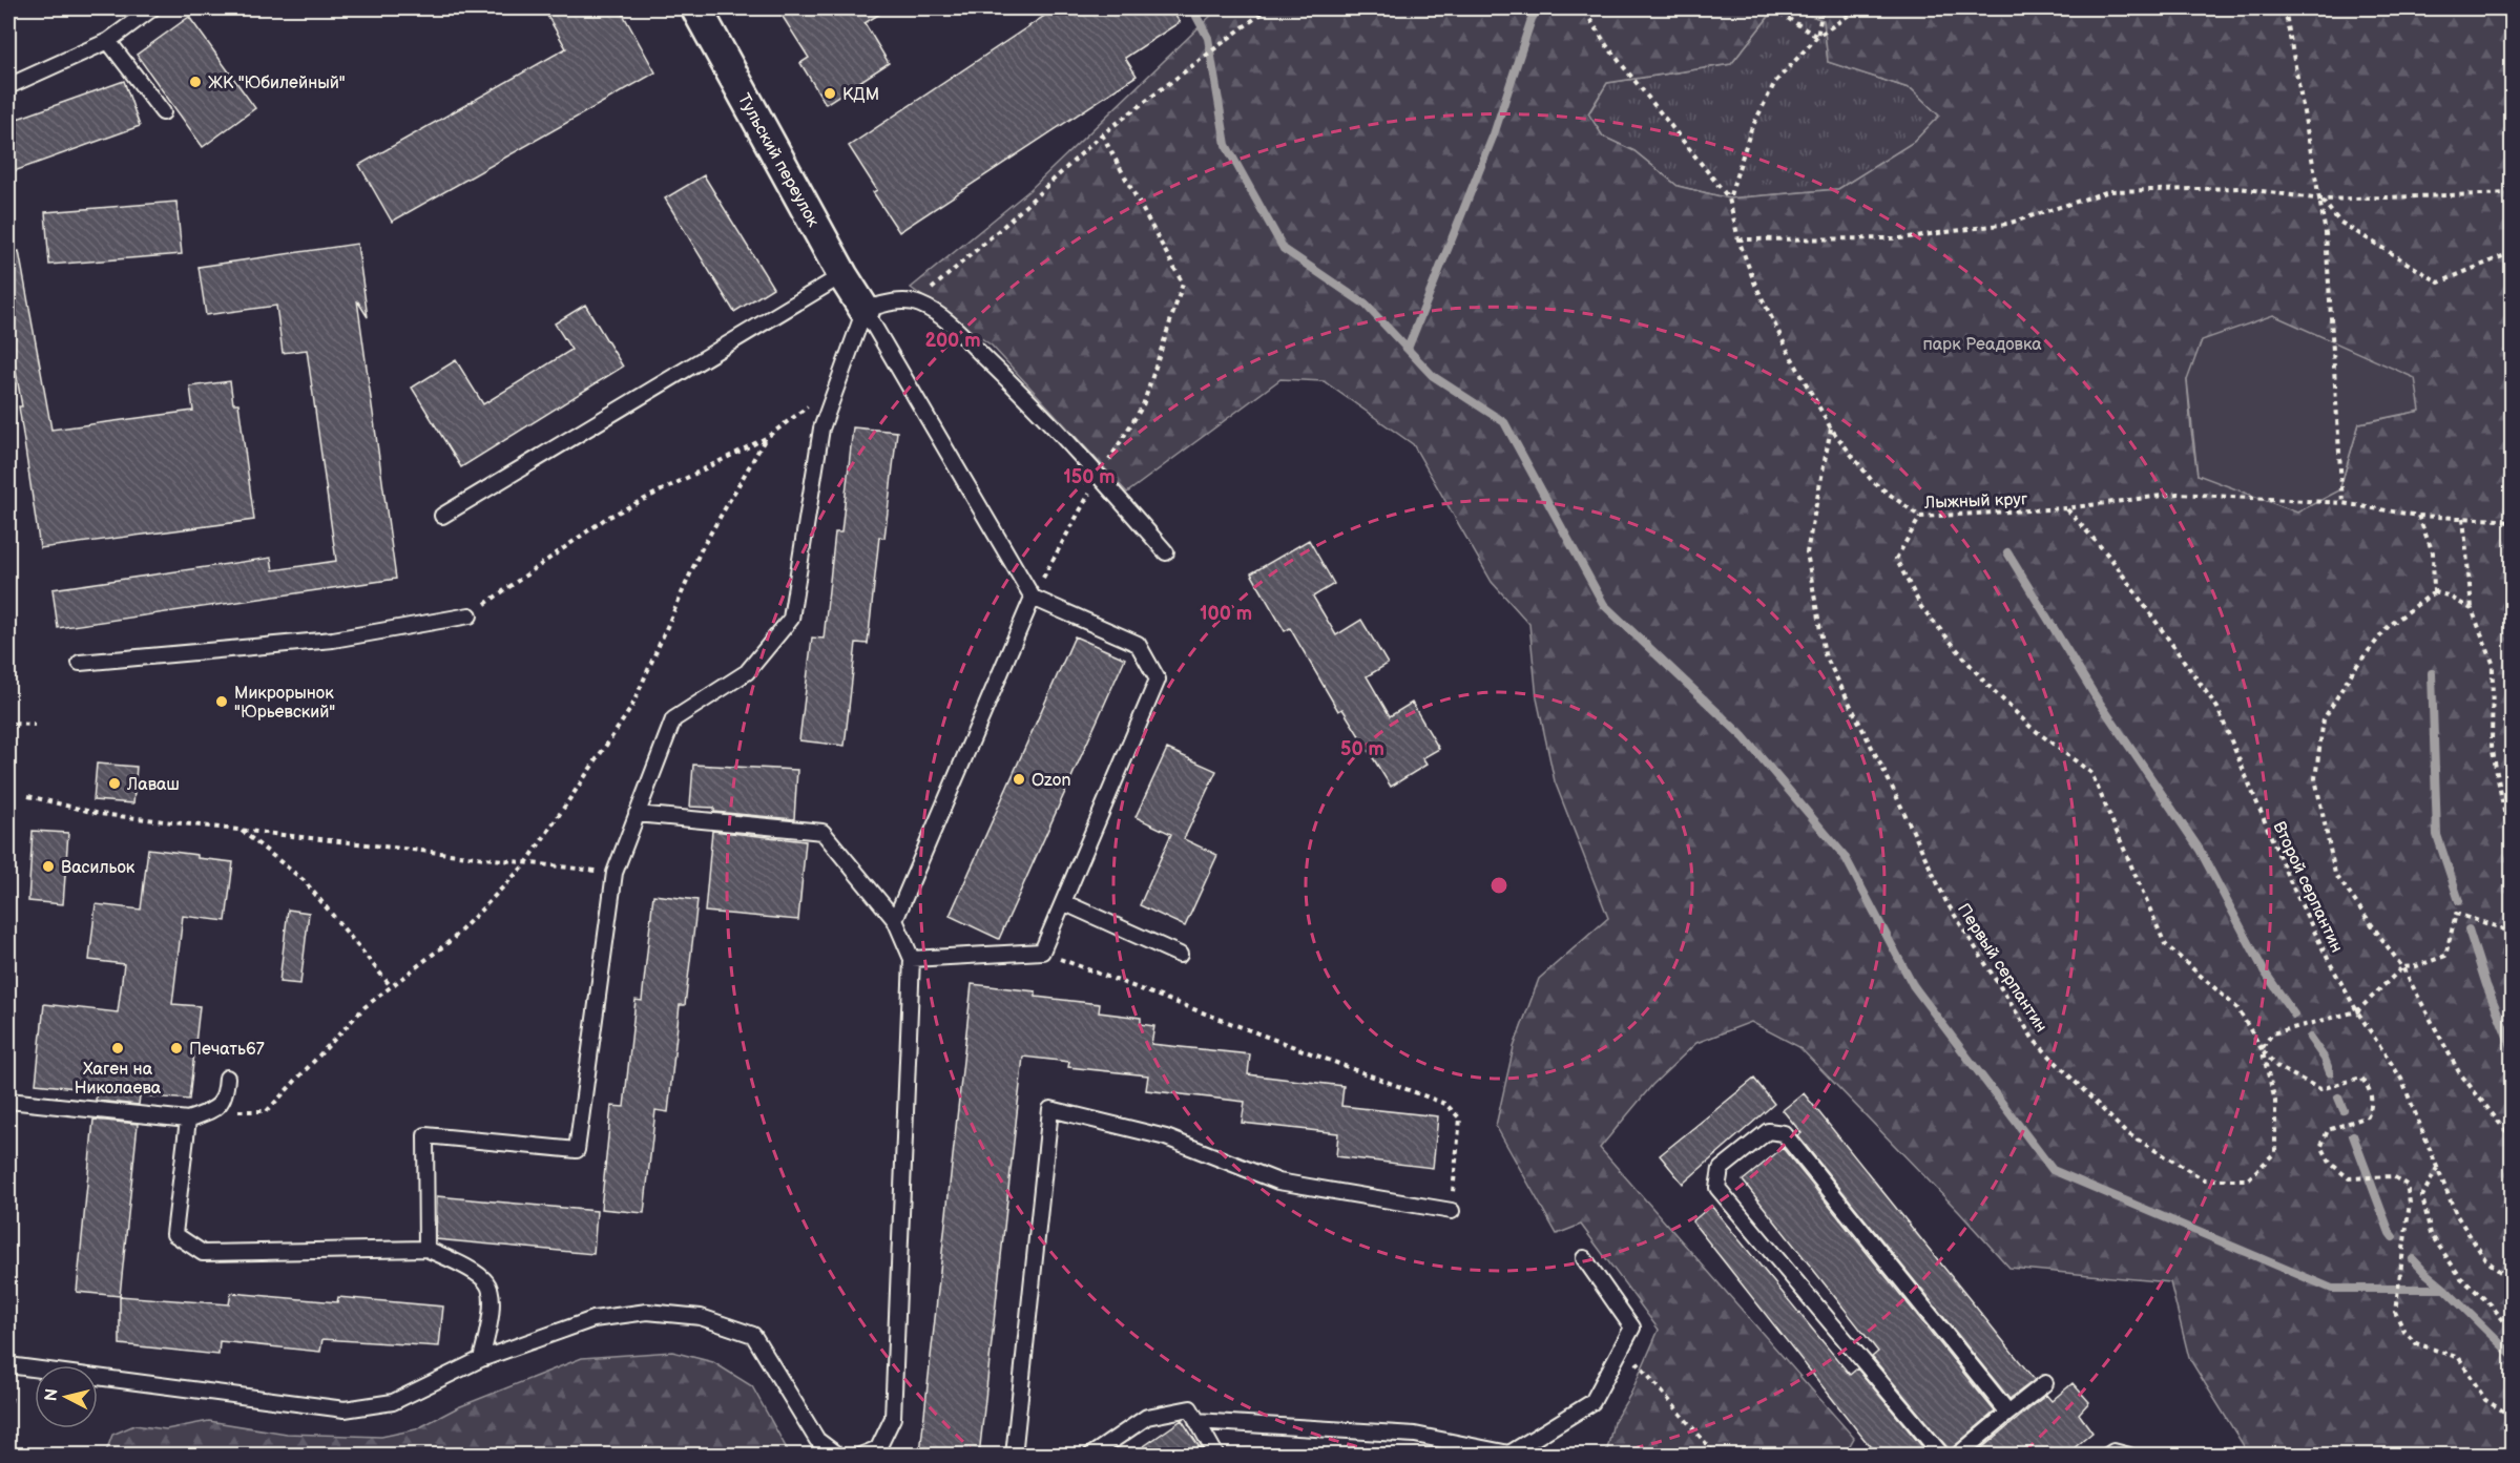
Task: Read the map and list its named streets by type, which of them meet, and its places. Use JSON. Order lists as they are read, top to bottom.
{
  "streets": {
    "street": ["Тульский переулок"],
    "path": ["Лыжный круг", "Второй серпантин", "Первый серпантин"]
  },
  "crossings": [
    ["Лыжный круг", "Второй серпантин"],
    ["Лыжный круг", "Первый серпантин"]
  ],
  "parks": ["парк Реадовка"],
  "places": [
    "ЖК \"Юбилейный\"",
    "КДМ",
    "Микрорынок \"Юрьевский\"",
    "Ozon",
    "Лаваш",
    "Васильок",
    "Хаген на Николаева",
    "Печать67"
  ],
  "north": "left",
  "rings": [
    "200 m",
    "150 m",
    "100 m",
    "50 m"
  ]
}
